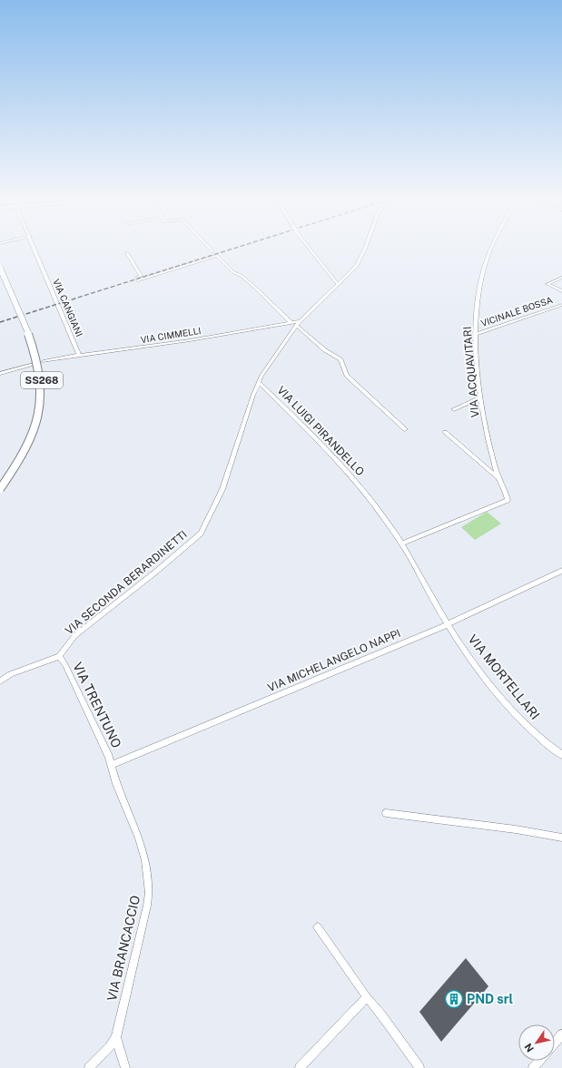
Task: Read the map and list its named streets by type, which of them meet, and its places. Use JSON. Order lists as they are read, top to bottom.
{
  "streets": {
    "highway": ["SS268"],
    "street": [
      "VIA CANGIANI",
      "VICINALE BOSSA",
      "VIA CIMMELLI",
      "VIA ACQUAVITARI",
      "VIA LUIGI PIRANDELLO",
      "VIA SECONDA BERARDINETTI",
      "VIA MICHELANGELO NAPPI",
      "VIA MORTELLARI",
      "VIA TRENTUNO",
      "VIA BRANCACCIO"
    ]
  },
  "crossings": [
    ["VIA CANGIANI", "VIA CIMMELLI"],
    ["VICINALE BOSSA", "VIA ACQUAVITARI"],
    ["VIA CIMMELLI", "VIA SECONDA BERARDINETTI"],
    ["VIA ACQUAVITARI", "VIA LUIGI PIRANDELLO"],
    ["VIA LUIGI PIRANDELLO", "VIA SECONDA BERARDINETTI"],
    ["VIA LUIGI PIRANDELLO", "VIA MICHELANGELO NAPPI"],
    ["VIA LUIGI PIRANDELLO", "VIA MORTELLARI"],
    ["VIA SECONDA BERARDINETTI", "VIA TRENTUNO"],
    ["VIA MICHELANGELO NAPPI", "VIA MORTELLARI"],
    ["VIA MICHELANGELO NAPPI", "VIA TRENTUNO"],
    ["VIA MICHELANGELO NAPPI", "VIA BRANCACCIO"],
    ["VIA TRENTUNO", "VIA BRANCACCIO"]
  ],
  "places": {
    "building": ["PND srl"]
  },
  "north": "bottom left"
}
